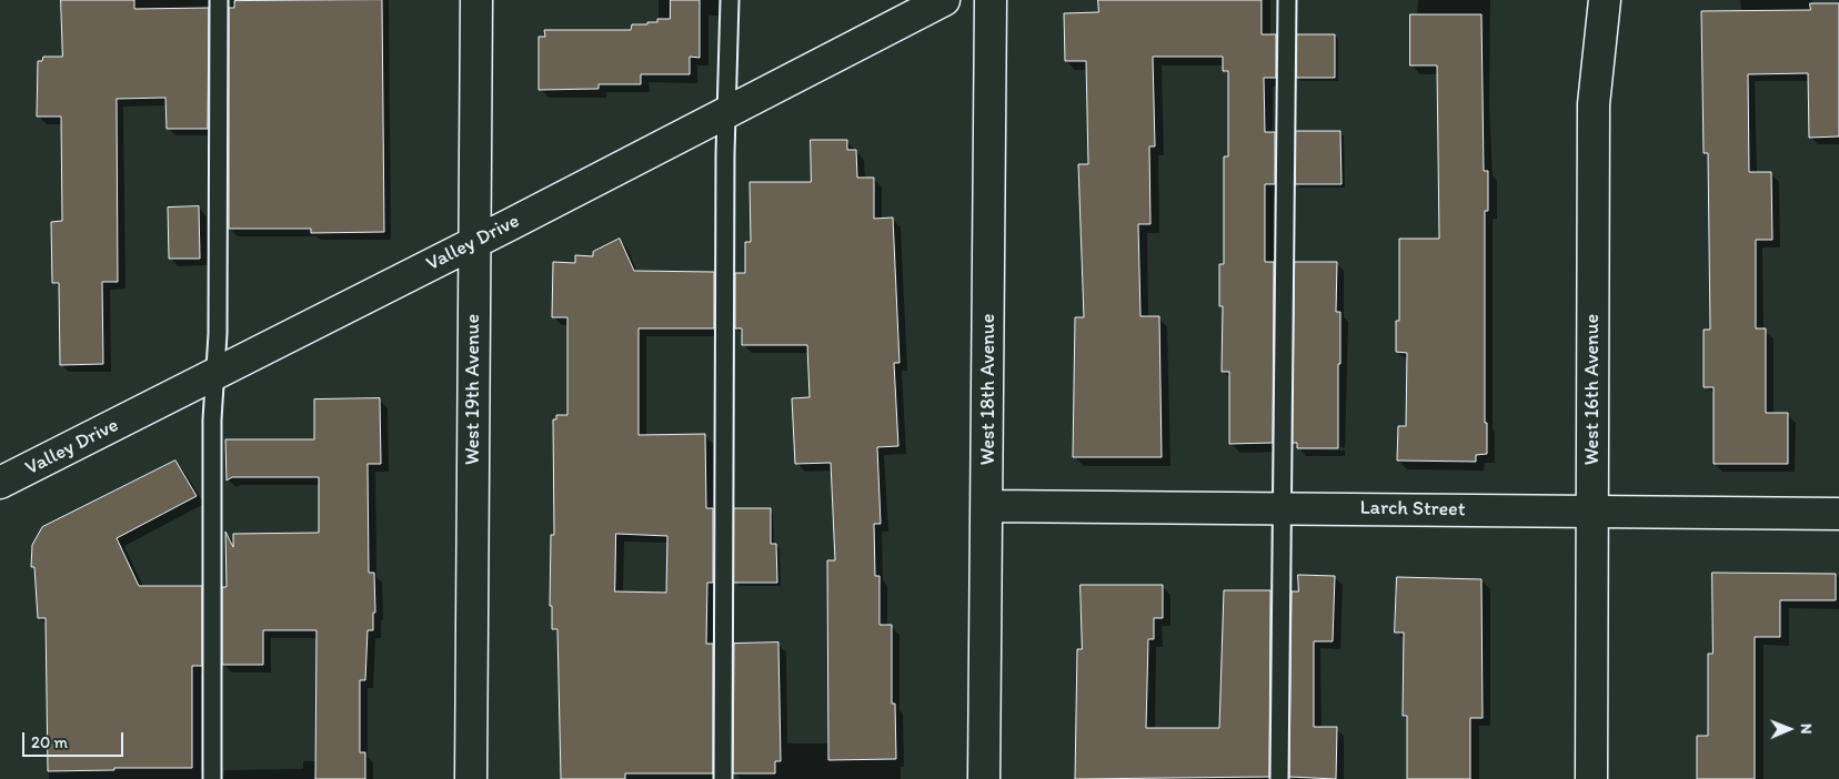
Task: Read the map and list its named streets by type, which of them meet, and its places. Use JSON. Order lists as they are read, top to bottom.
{
  "streets": {
    "street": [
      "Valley Drive",
      "West 19th Avenue",
      "West 18th Avenue",
      "West 16th Avenue",
      "Larch Street"
    ]
  },
  "crossings": [
    ["Valley Drive", "West 19th Avenue"],
    ["West 18th Avenue", "Larch Street"],
    ["West 16th Avenue", "Larch Street"]
  ],
  "scale_bar": "20 m",
  "north": "right"
}
